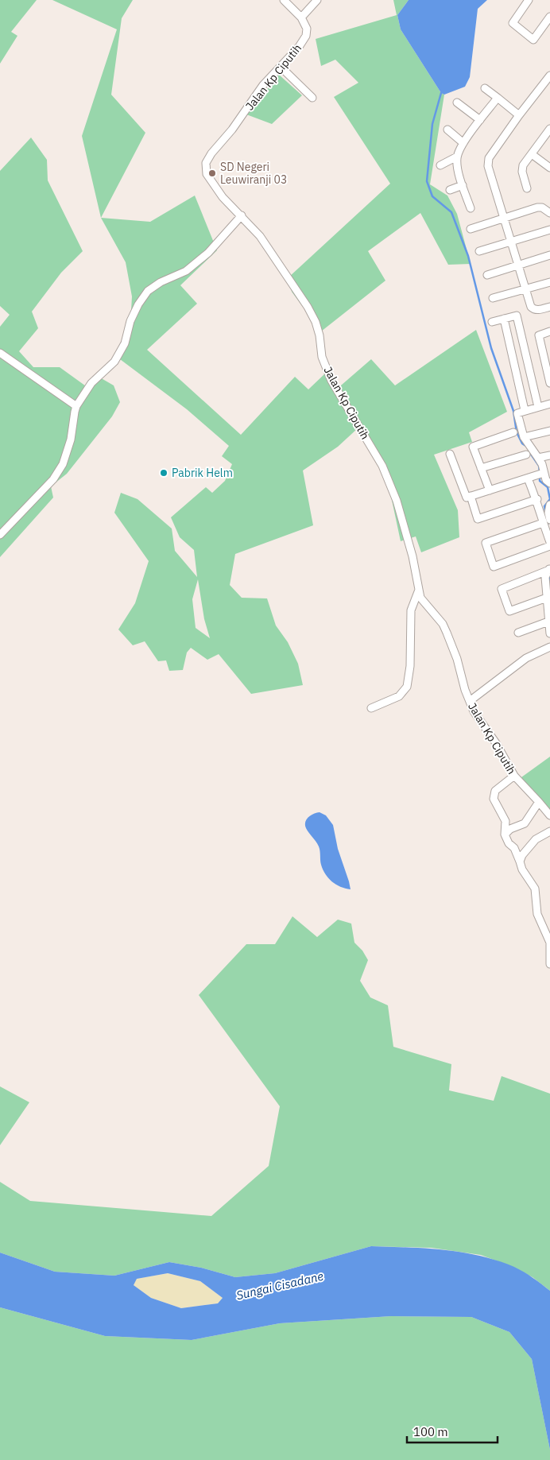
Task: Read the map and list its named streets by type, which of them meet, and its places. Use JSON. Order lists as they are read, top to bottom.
{
  "streets": {
    "street": ["Jalan Kp Ciputih"]
  },
  "water": ["Sungai Cisadane"],
  "places": ["SD Negeri Leuwiranji 03", "Pabrik Helm"],
  "scale_bar": "100 m"
}
